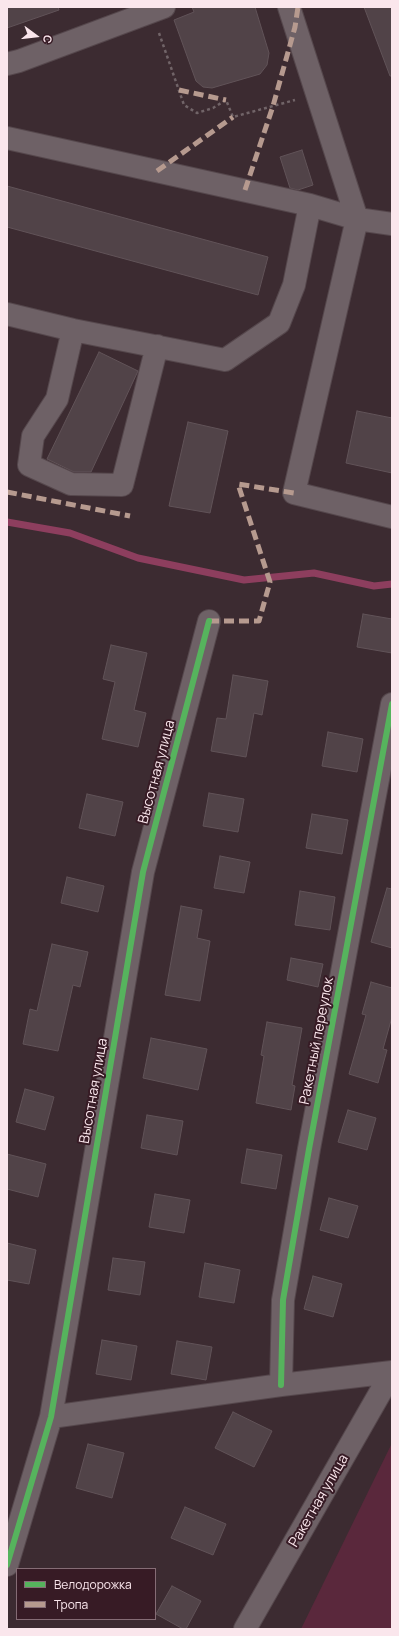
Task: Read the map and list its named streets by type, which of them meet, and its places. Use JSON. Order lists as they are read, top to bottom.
{
  "streets": {
    "street": ["Высотная улица", "Ракетный переулок", "Ракетная улица"]
  },
  "legend": ["Велодорожка", "Тропа"],
  "north": "right"
}
